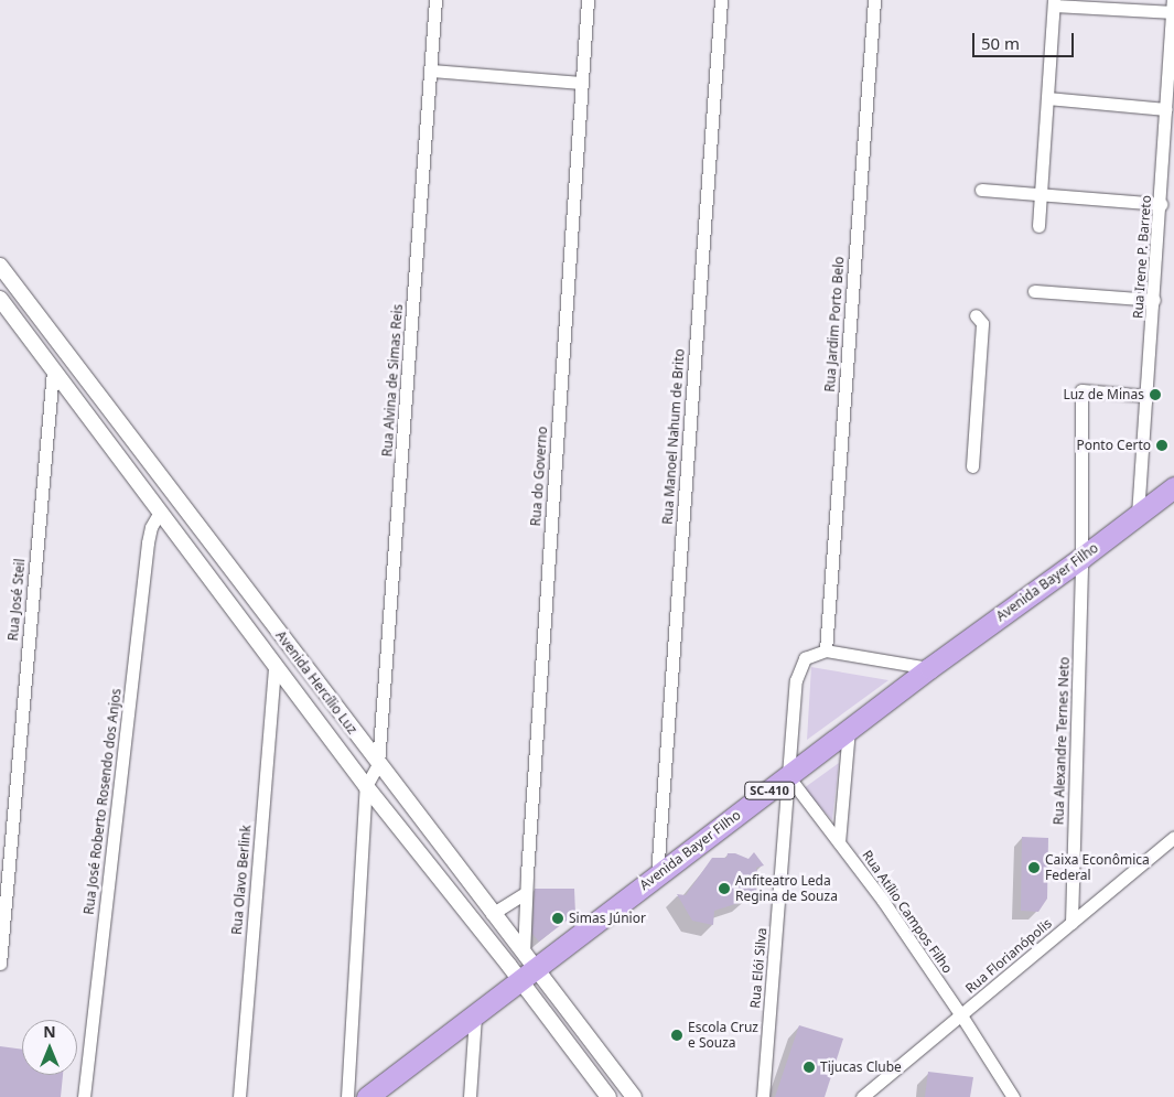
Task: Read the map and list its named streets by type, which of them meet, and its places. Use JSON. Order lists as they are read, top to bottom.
{
  "streets": {
    "main road": ["Avenida Bayer Filho", "SC-410"],
    "street": [
      "Rua Irene P. Barreto",
      "Rua Jardim Porto Belo",
      "Rua Alvina de Simas Reis",
      "Rua Manoel Nahum de Brito",
      "Rua do Governo",
      "Rua José Steil",
      "Avenida Hercílio Luz",
      "Rua Alexandre Ternes Neto",
      "Rua José Roberto Rosendo dos Anjos",
      "Rua Olavo Berlink",
      "Rua Atílio Campos Filho",
      "Rua Florianópolis",
      "Rua Elói Silva"
    ]
  },
  "crossings": [
    ["Rua Irene P. Barreto", "Avenida Bayer Filho"],
    ["Rua Irene P. Barreto", "Rua Alexandre Ternes Neto"],
    ["Rua Jardim Porto Belo", "Rua Elói Silva"],
    ["Rua Alvina de Simas Reis", "Avenida Hercílio Luz"],
    ["Rua Manoel Nahum de Brito", "Avenida Bayer Filho"],
    ["Rua do Governo", "Avenida Bayer Filho"],
    ["Rua do Governo", "Avenida Hercílio Luz"],
    ["Avenida Bayer Filho", "Avenida Hercílio Luz"],
    ["Avenida Bayer Filho", "Rua Alexandre Ternes Neto"],
    ["Avenida Bayer Filho", "Rua Atílio Campos Filho"],
    ["Avenida Bayer Filho", "Rua Elói Silva"],
    ["Rua José Steil", "Avenida Hercílio Luz"],
    ["Avenida Hercílio Luz", "Rua José Roberto Rosendo dos Anjos"],
    ["Avenida Hercílio Luz", "Rua Olavo Berlink"],
    ["Rua Alexandre Ternes Neto", "Rua Florianópolis"],
    ["Rua Atílio Campos Filho", "Rua Florianópolis"],
    ["Rua Atílio Campos Filho", "Rua Elói Silva"]
  ],
  "places": [
    "Luz de Minas",
    "Ponto Certo",
    "Caixa Econômica Federal",
    "Anfiteatro Leda Regina de Souza",
    "Simas Júnior",
    "Escola Cruz e Souza",
    "Tijucas Clube"
  ],
  "scale_bar": "50 m",
  "north": "top"
}
